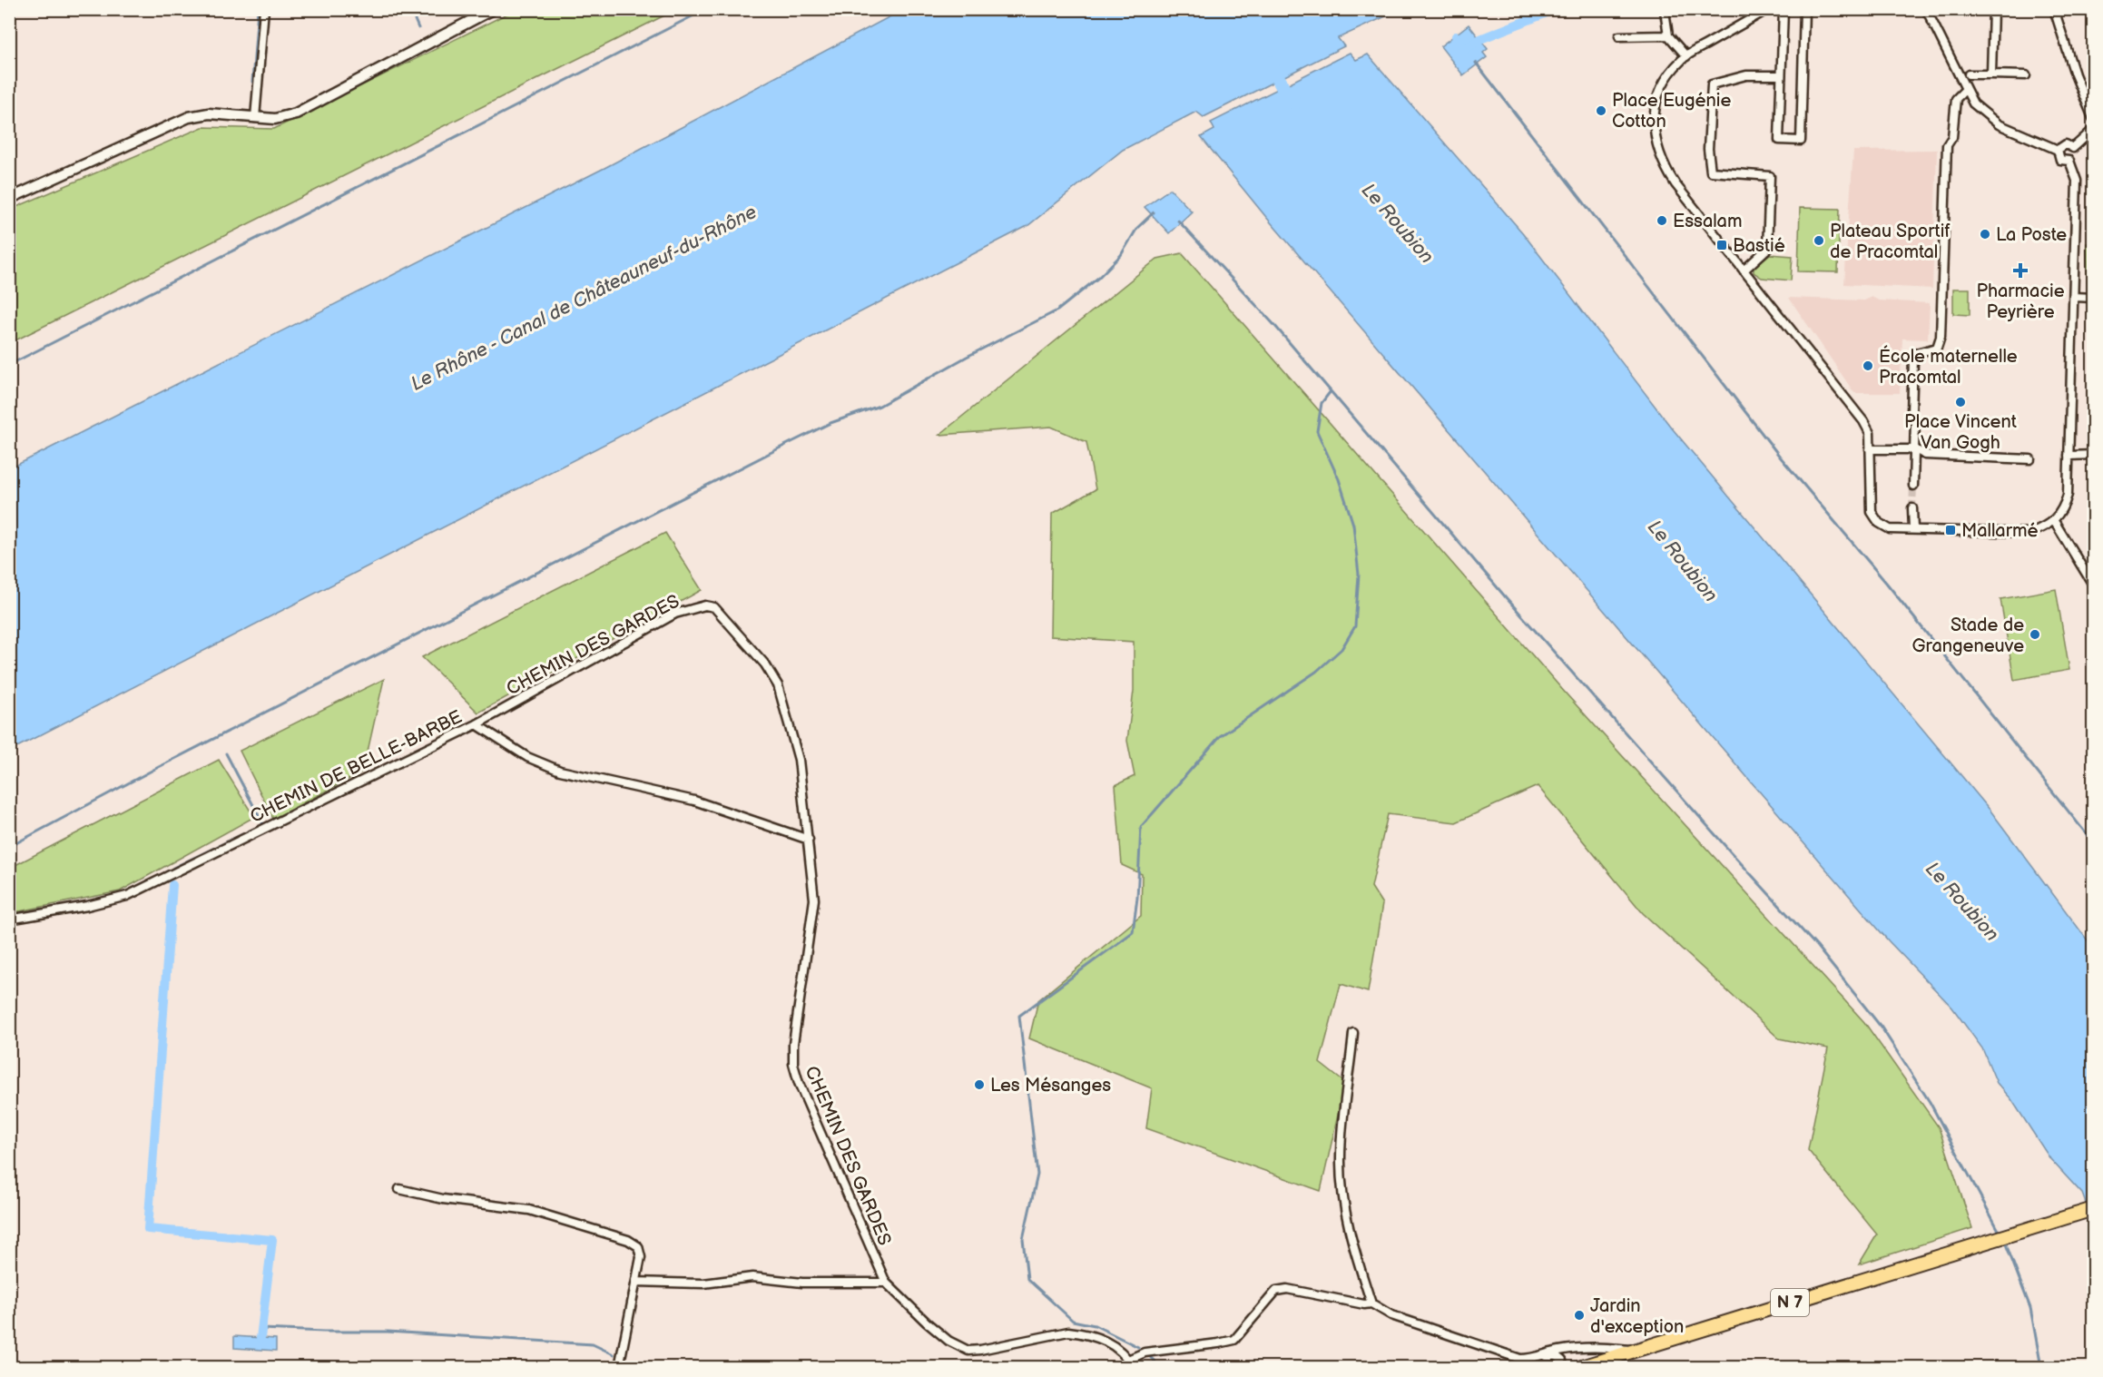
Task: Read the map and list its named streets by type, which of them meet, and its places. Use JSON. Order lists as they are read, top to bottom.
{
  "streets": {
    "main road": ["N 7"],
    "street": ["CHEMIN DES GARDES", "CHEMIN DE BELLE-BARBE"]
  },
  "crossings": [
    ["CHEMIN DES GARDES", "CHEMIN DE BELLE-BARBE"]
  ],
  "water": ["Le Roubion", "Le Rhône - Canal de Châteauneuf-du-Rhône"],
  "places": {
    "other": [
      "Place Eugénie Cotton",
      "Essalam",
      "La Poste",
      "Plateau Sportif de Pracomtal",
      "École maternelle Pracomtal",
      "Place Vincent Van Gogh",
      "Stade de Grangeneuve",
      "Les Mésanges",
      "Jardin d'exception"
    ],
    "transit": ["Bastié", "Mallarmé"],
    "health": ["Pharmacie Peyrière"]
  }
}
